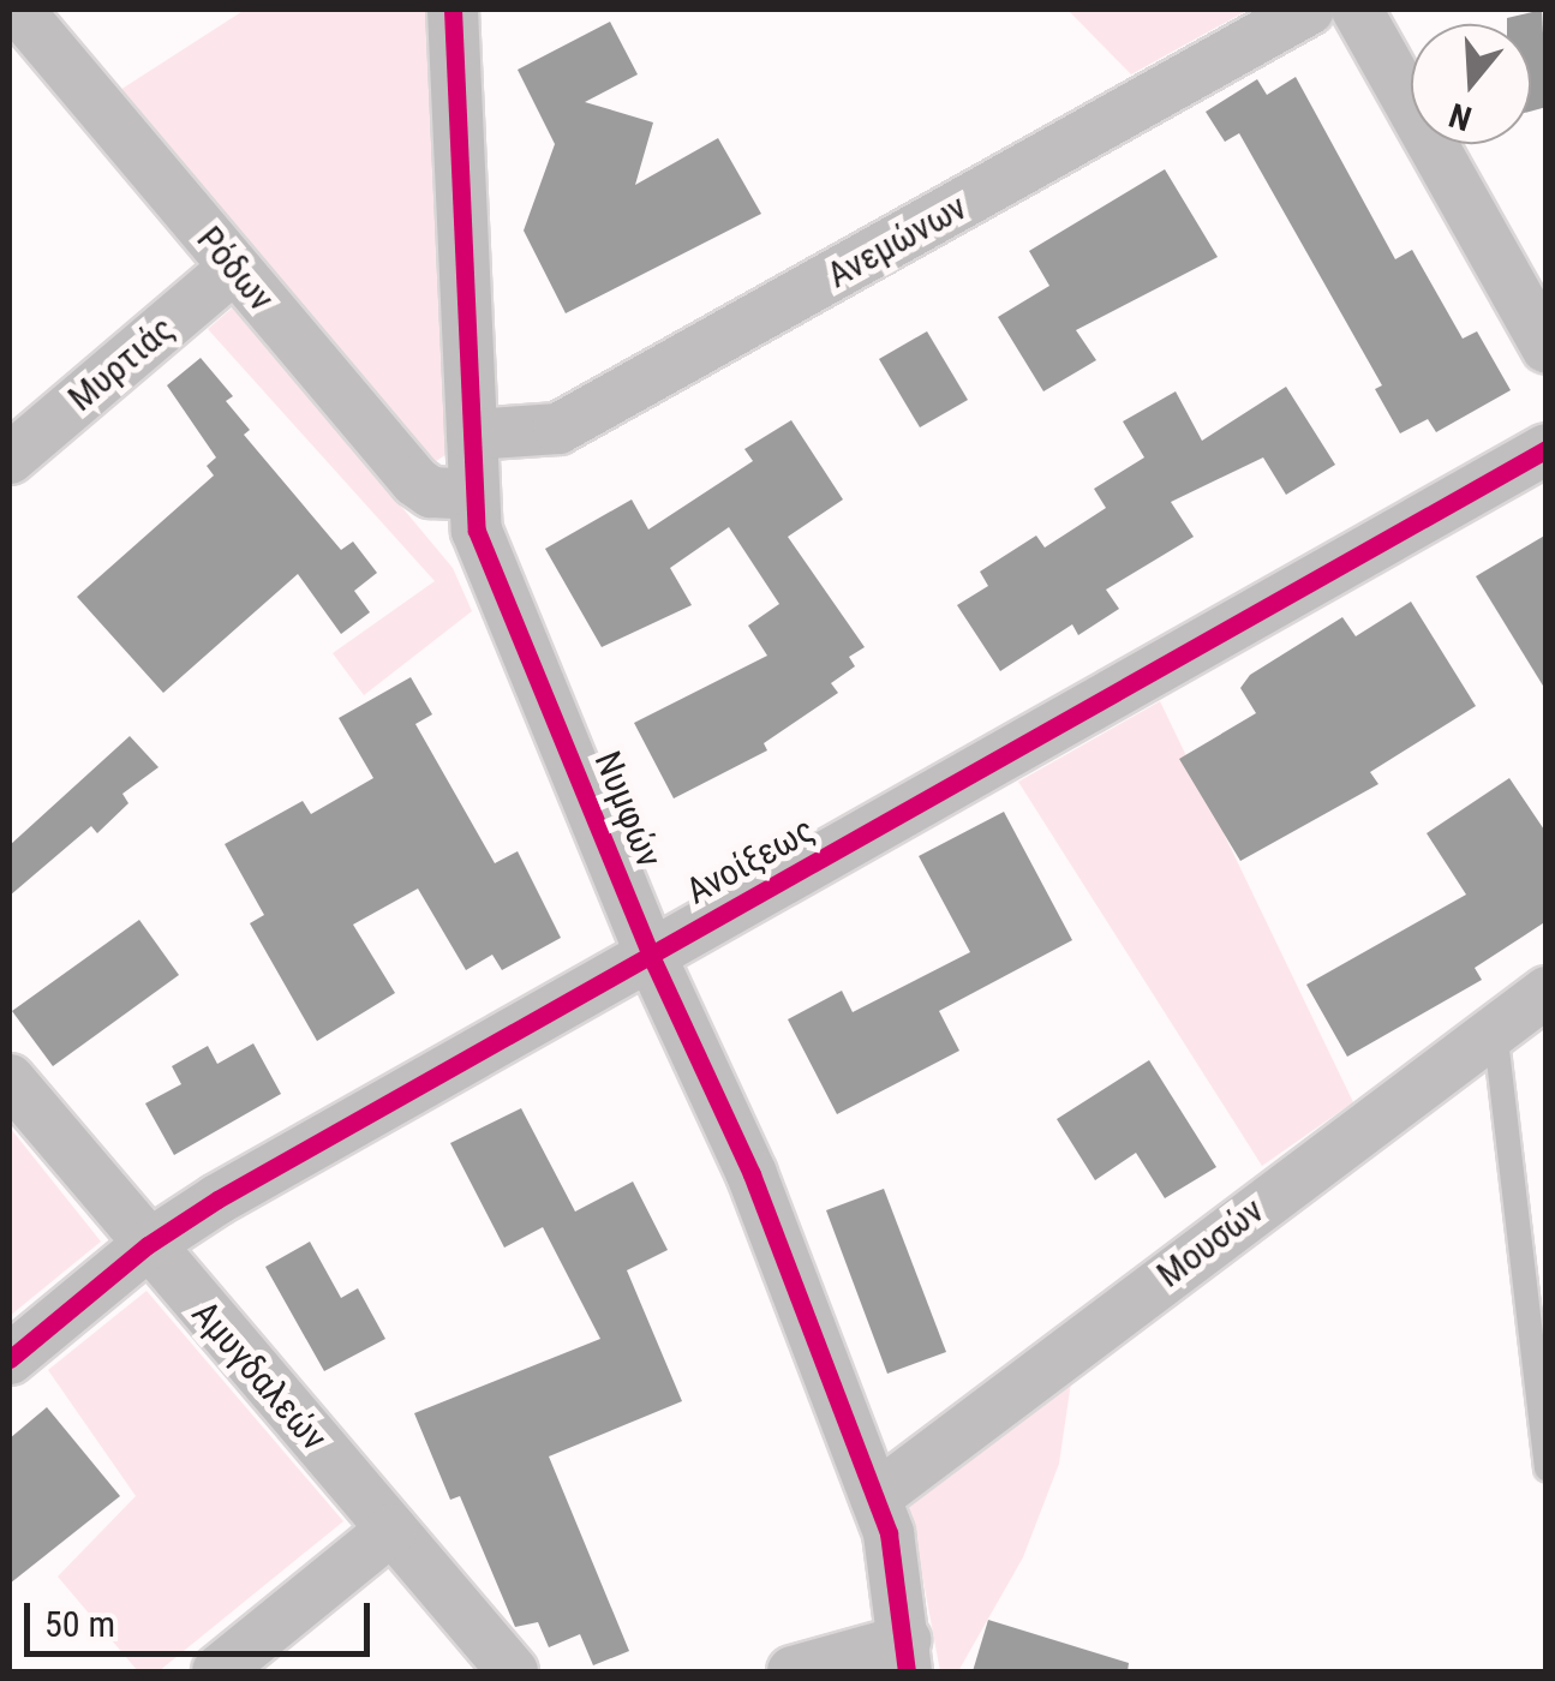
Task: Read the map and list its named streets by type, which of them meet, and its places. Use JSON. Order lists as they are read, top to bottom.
{
  "streets": {
    "street": [
      "Ανεμώνων",
      "Ρόδων",
      "Μυρτιάς",
      "Νυμφών",
      "Ανοίξεως",
      "Μουσών",
      "Αμυγδαλεών"
    ]
  },
  "crossings": [
    ["Ανεμώνων", "Νυμφών"],
    ["Ρόδων", "Μυρτιάς"],
    ["Ρόδων", "Νυμφών"],
    ["Νυμφών", "Ανοίξεως"],
    ["Νυμφών", "Μουσών"],
    ["Ανοίξεως", "Αμυγδαλεών"]
  ],
  "scale_bar": "50 m",
  "north": "bottom"
}
